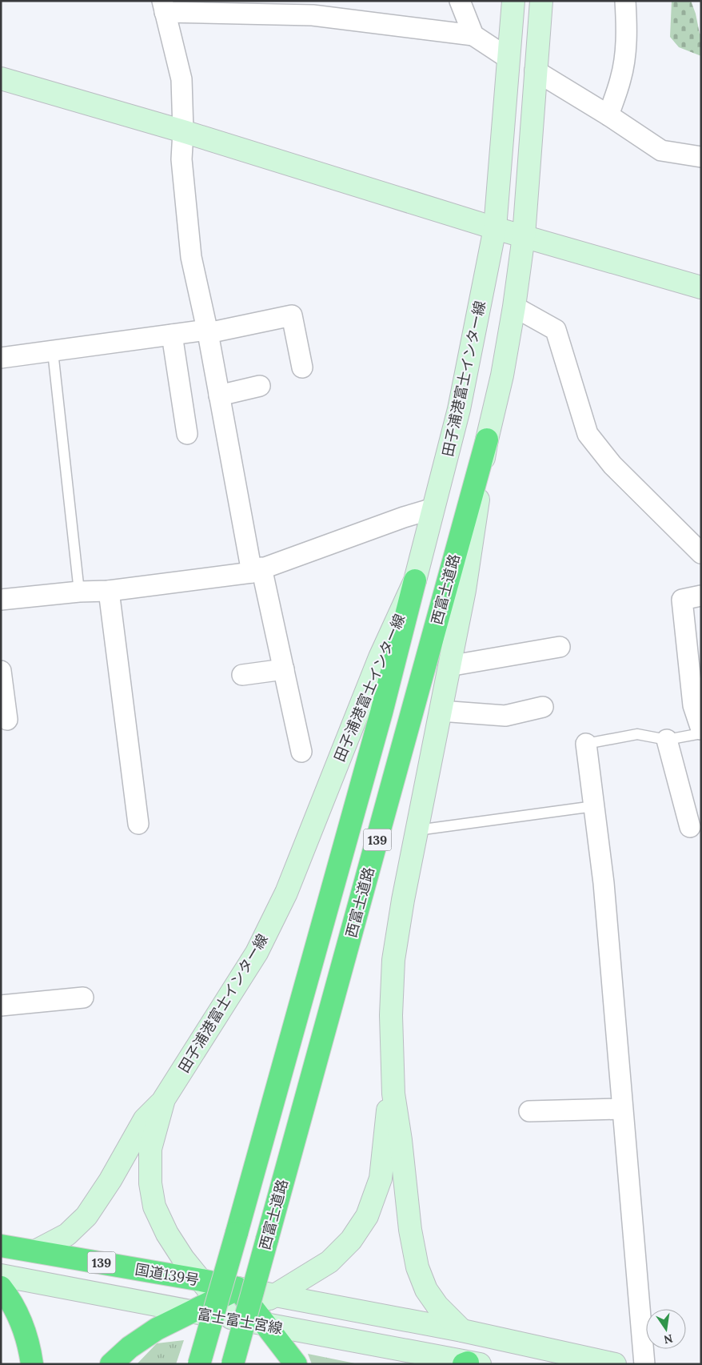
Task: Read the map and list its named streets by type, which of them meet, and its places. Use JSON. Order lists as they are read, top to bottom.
{
  "streets": {
    "highway": ["西富士道路", "139", "国道139号"],
    "main road": ["田子浦港富士インター線", "富士富士宮線"]
  },
  "crossings": [
    ["田子浦港富士インター線", "西富士道路"],
    ["田子浦港富士インター線", "国道139号"],
    ["田子浦港富士インター線", "富士富士宮線"]
  ],
  "north": "bottom"
}
